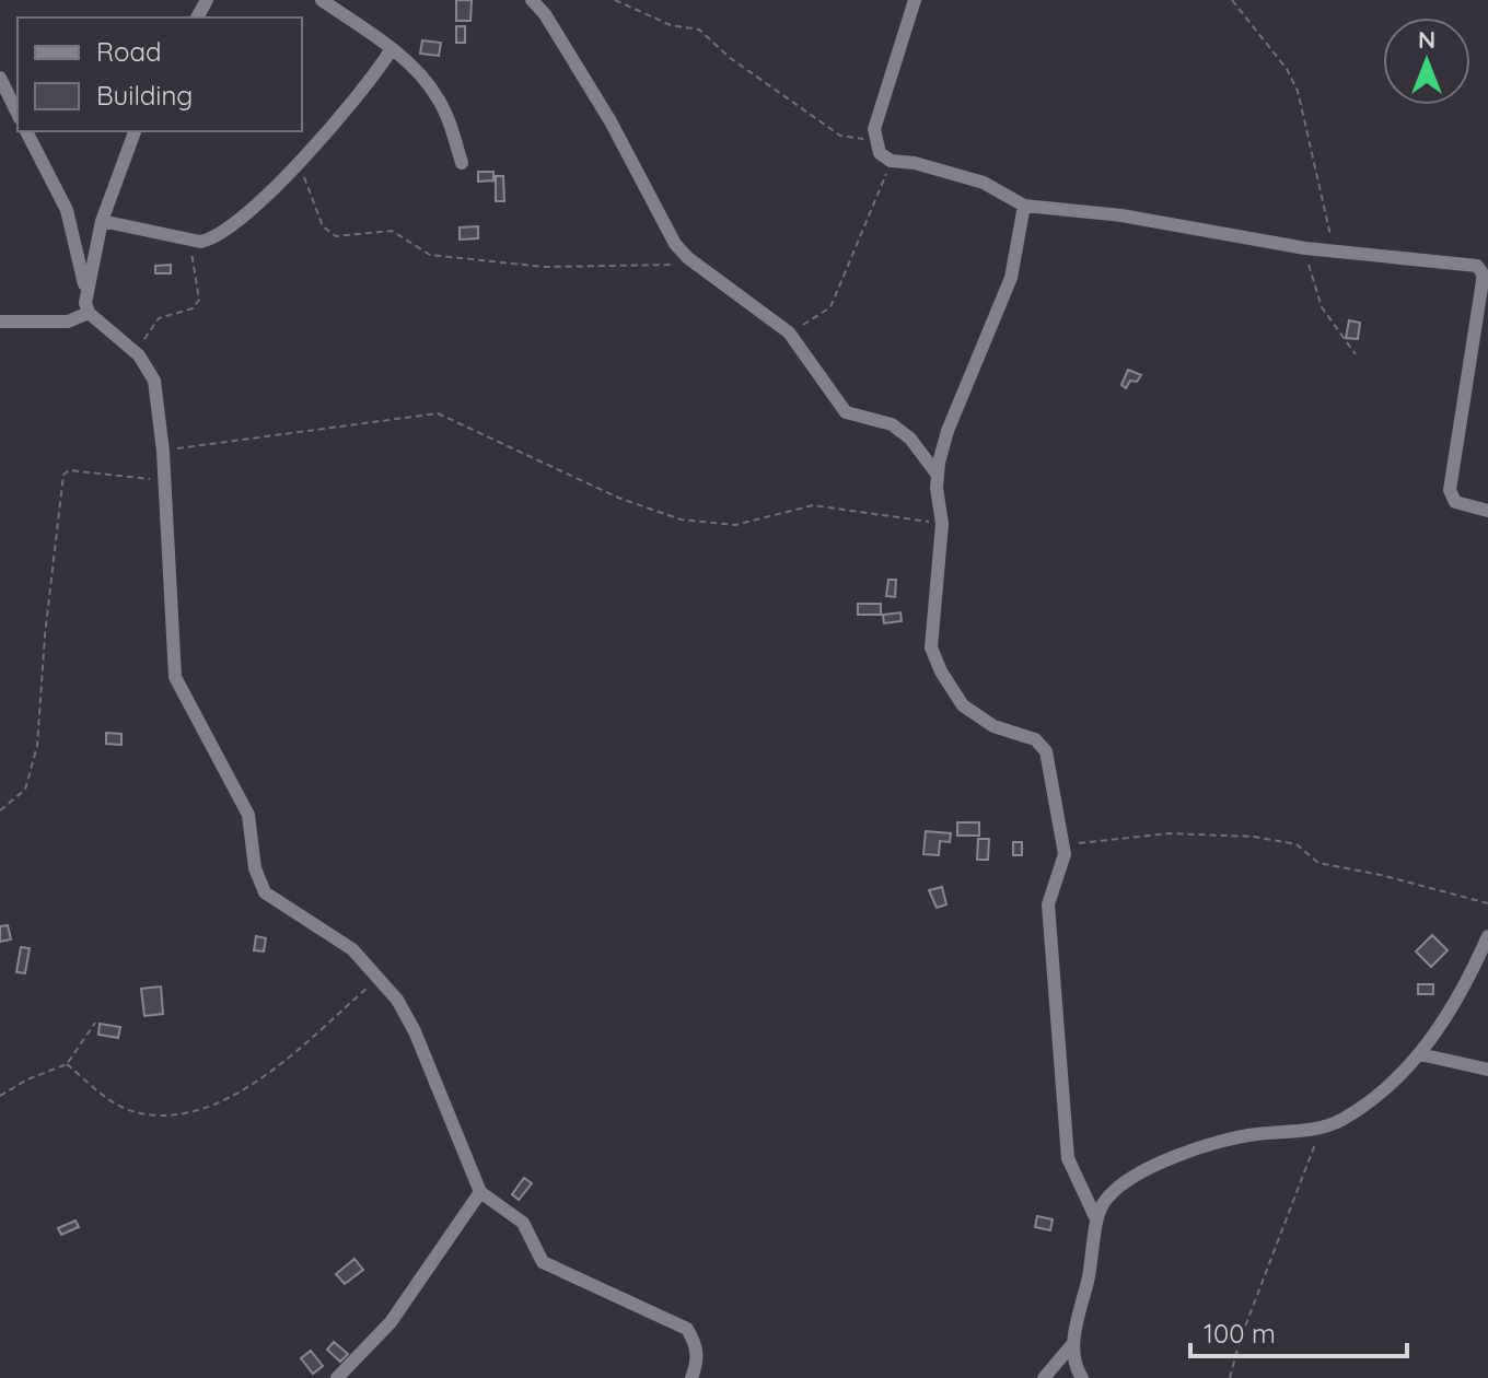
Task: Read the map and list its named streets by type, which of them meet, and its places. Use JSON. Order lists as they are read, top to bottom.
{
  "legend": ["Road", "Building"],
  "scale_bar": "100 m",
  "north": "top"
}
